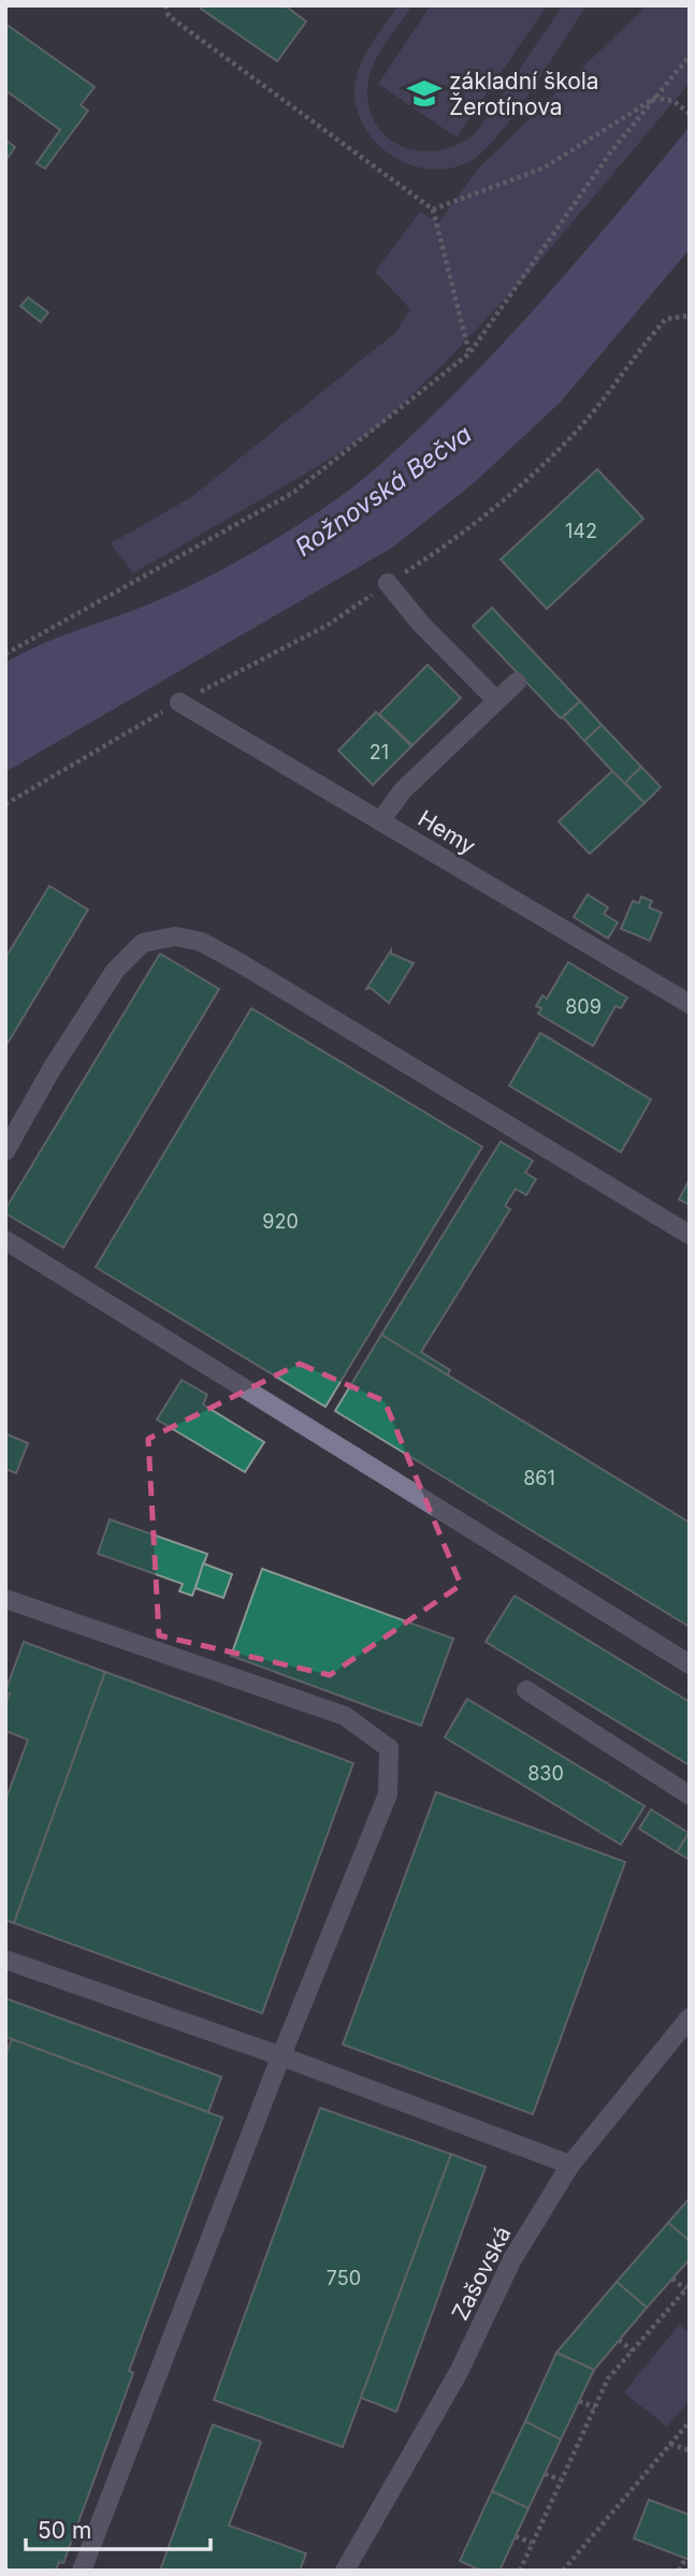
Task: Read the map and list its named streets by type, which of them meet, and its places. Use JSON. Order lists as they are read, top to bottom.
{
  "streets": {
    "street": ["Hemy", "Zašovská"]
  },
  "water": ["Rožnovská Bečva"],
  "places": {
    "school or university": ["základní škola Žerotínova"]
  },
  "house_numbers": [
    "142",
    "21",
    "809",
    "920",
    "861",
    "830",
    "750"
  ],
  "scale_bar": "50 m"
}
